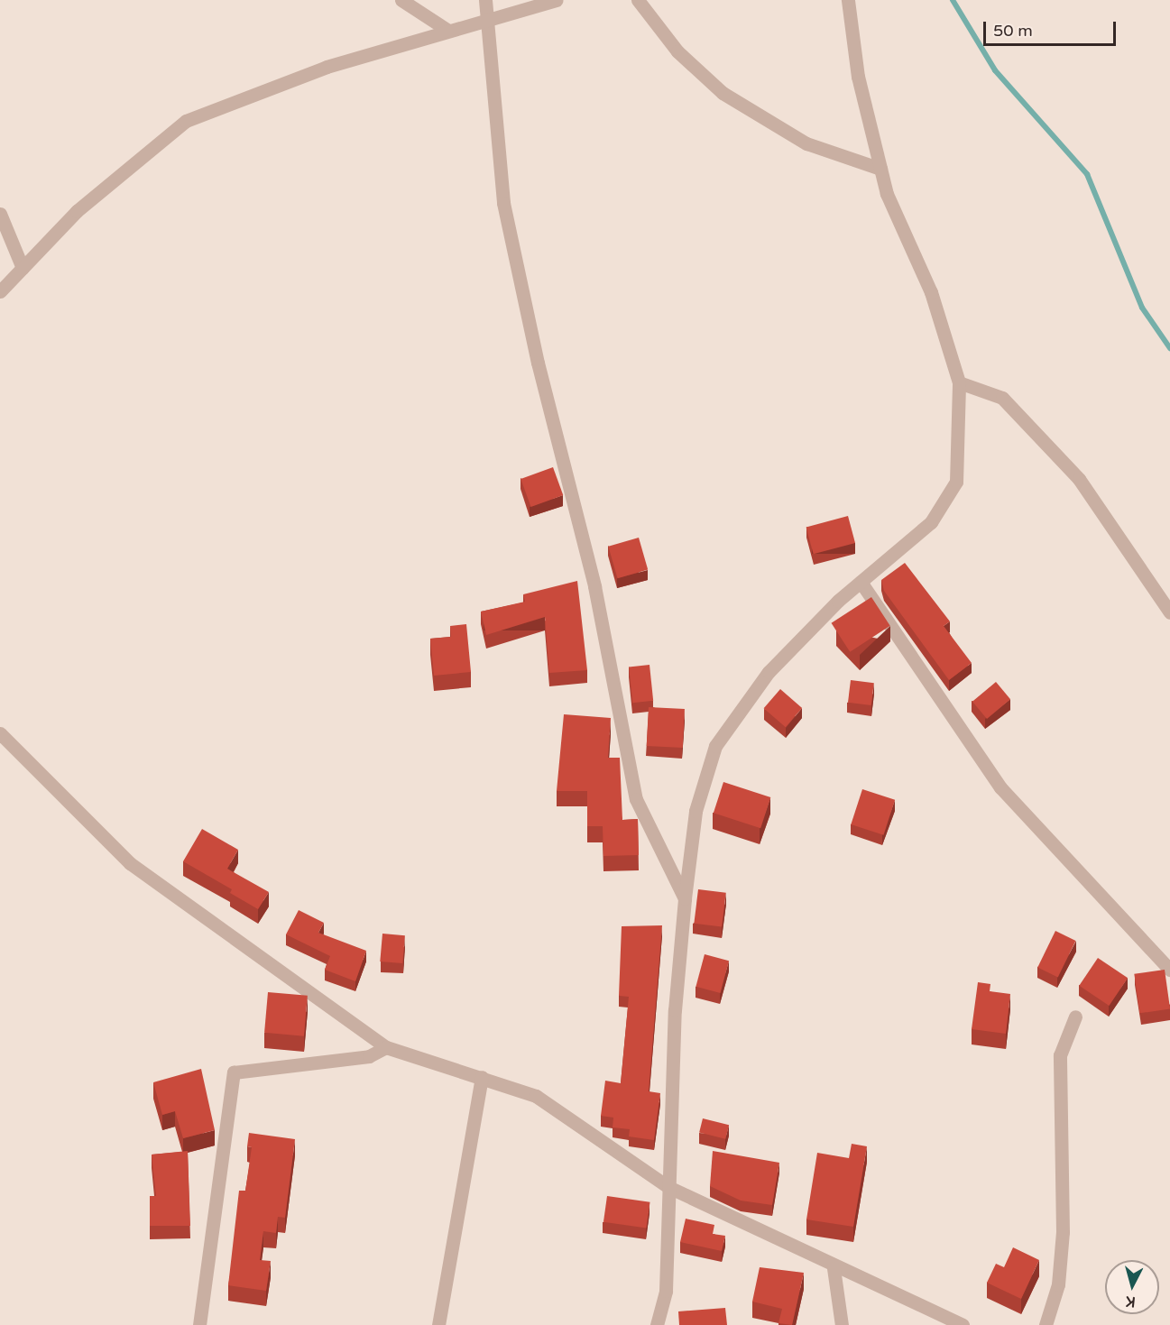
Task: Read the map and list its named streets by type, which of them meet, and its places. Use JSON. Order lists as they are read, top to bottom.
{
  "scale_bar": "50 m",
  "north": "bottom"
}
